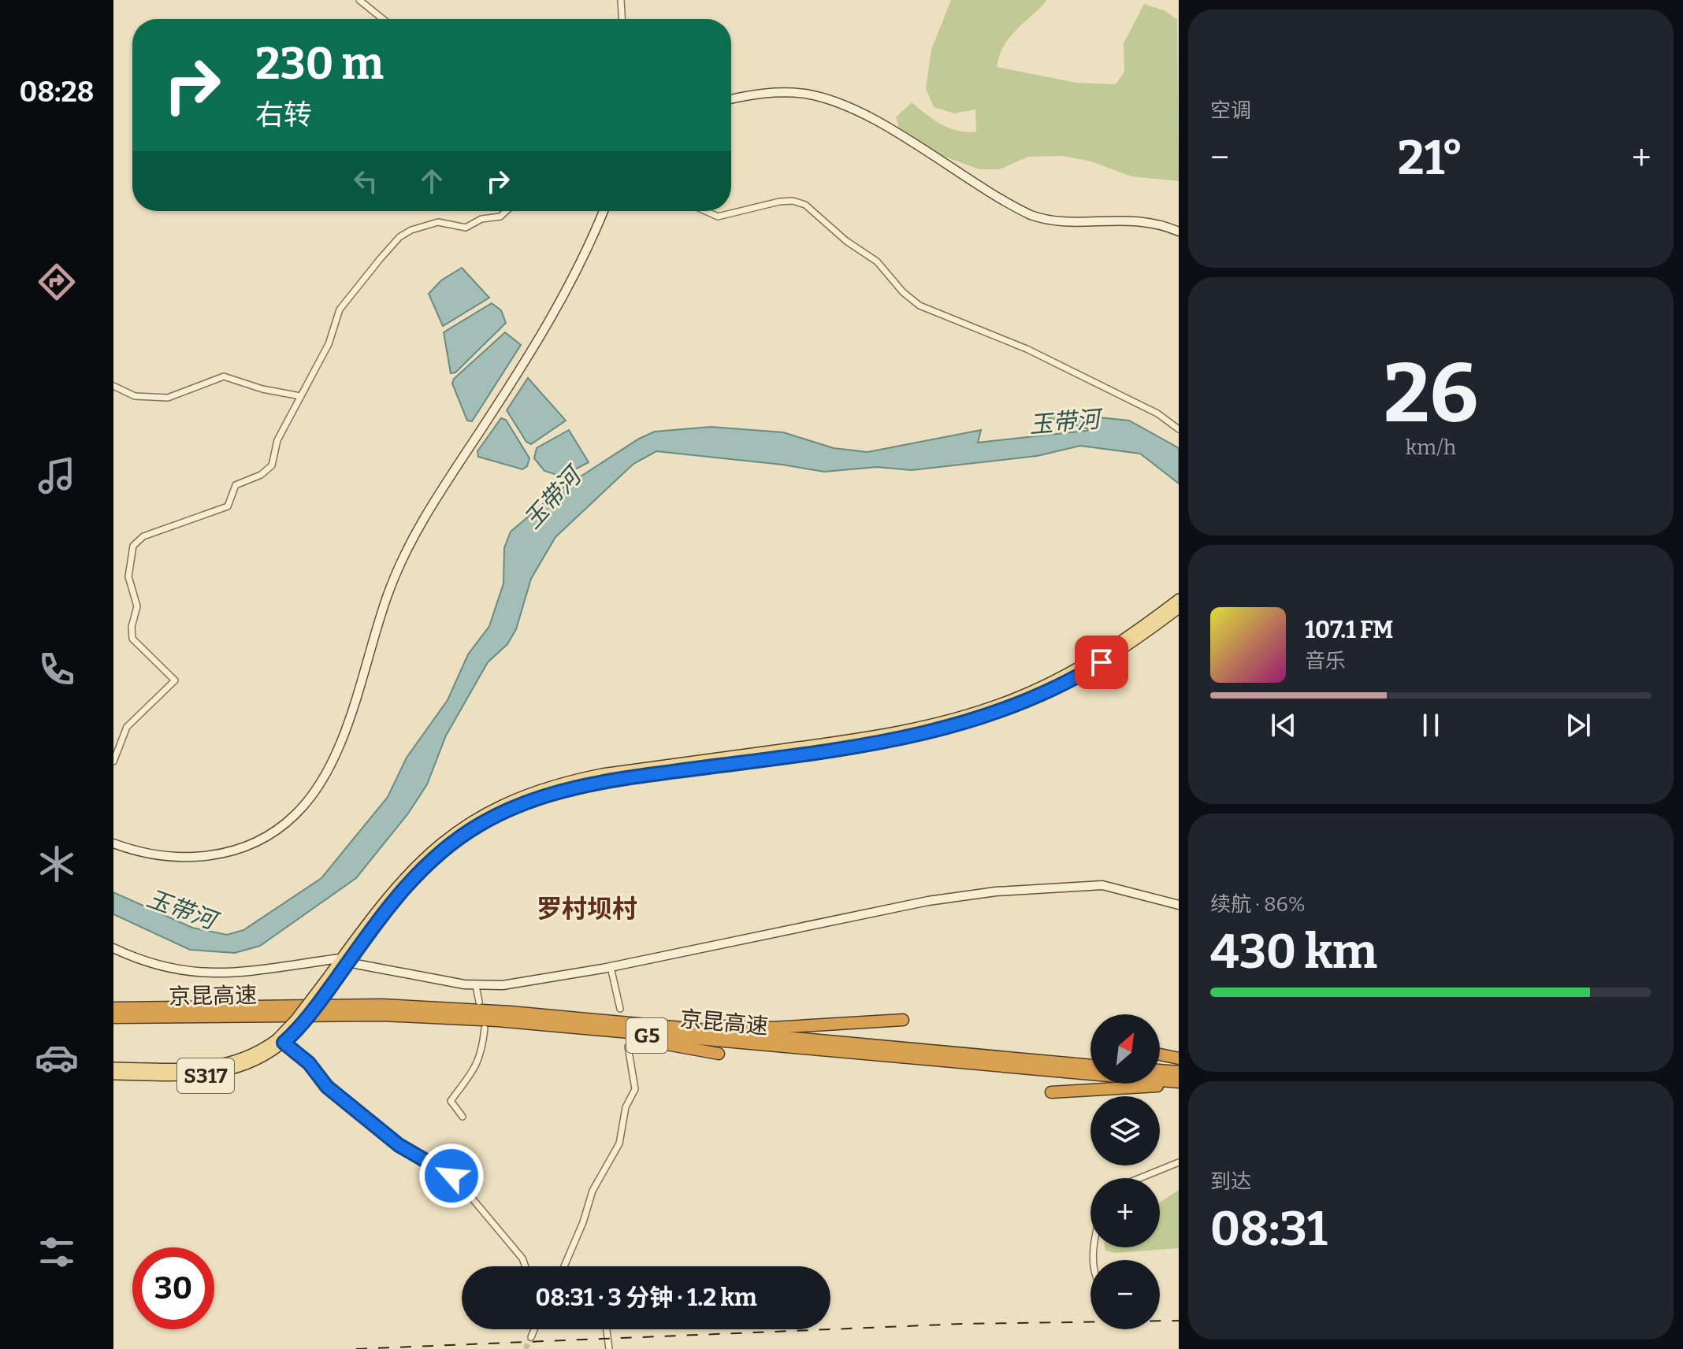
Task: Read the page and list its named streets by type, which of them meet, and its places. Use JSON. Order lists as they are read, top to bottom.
{
  "streets": {
    "highway": ["京昆高速", "G5"],
    "main road": ["S317"]
  },
  "districts": ["罗村坝村"],
  "water": ["玉带河"],
  "north": "top right",
  "page": {
    "tabs": "08:28",
    "tile": [
      "空调",
      ["26", "km/h"],
      ["续航 · 86%", "430 km"],
      ["到达", "08:31"]
    ],
    "turn": ["230 m", "右转"],
    "heat": ["−", "21°", "+"],
    "song": ["107.1 FM", "音乐"],
    "map_buttons": ["+", "−"],
    "limit": "30",
    "trip": "08:31 · 3 分钟 · 1.2 km"
  }
}
